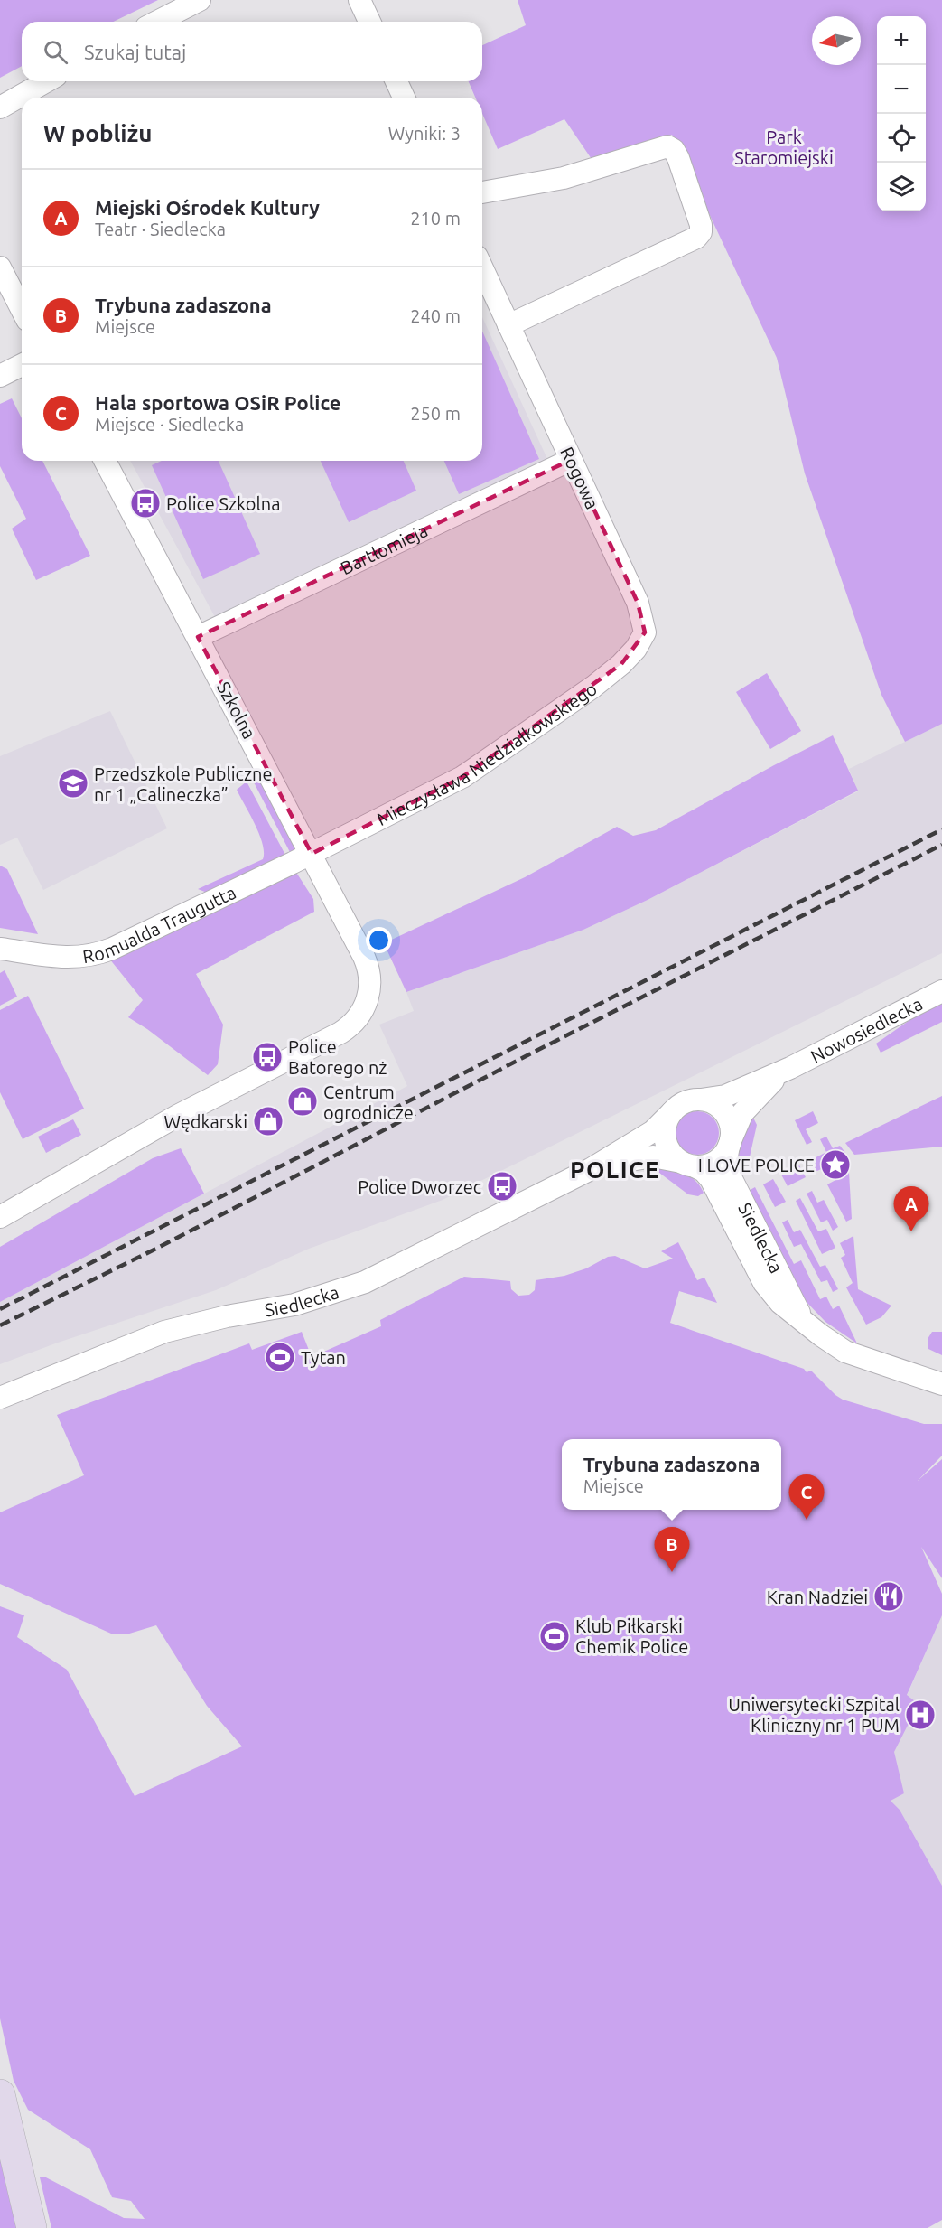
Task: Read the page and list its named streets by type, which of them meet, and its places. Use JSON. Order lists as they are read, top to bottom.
{
  "streets": {
    "street": [
      "Rogowa",
      "Bartłomieja",
      "Szkolna",
      "Mieczysława Niedziałkowskiego",
      "Romualda Traugutta",
      "Nowosiedlecka",
      "Siedlecka"
    ]
  },
  "crossings": [
    ["Rogowa", "Bartłomieja"],
    ["Rogowa", "Mieczysława Niedziałkowskiego"],
    ["Bartłomieja", "Szkolna"],
    ["Szkolna", "Mieczysława Niedziałkowskiego"],
    ["Szkolna", "Romualda Traugutta"],
    ["Mieczysława Niedziałkowskiego", "Romualda Traugutta"],
    ["Nowosiedlecka", "Siedlecka"]
  ],
  "districts": ["POLICE"],
  "parks": ["Park Staromiejski"],
  "places": {
    "bus stop": ["Police Szkolna", "Police Batorego nż", "Police Dworzec"],
    "school or university": ["Przedszkole Publiczne nr 1 „Calineczka”"],
    "shop": ["Centrum ogrodnicze", "Wędkarski"],
    "place": ["I LOVE POLICE"],
    "sports": ["Tytan", "Klub Piłkarski Chemik Police"],
    "restaurant": ["Kran Nadziei"],
    "hospital": ["Uniwersytecki Szpital Kliniczny nr 1 PUM"]
  },
  "north": "left",
  "page": {
    "map_buttons": ["+", "−"],
    "search": "Szukaj tutaj",
    "heading": ["W pobliżu", "Wyniki: 3"],
    "list": [
      {
        "mark": "A",
        "name": "Miejski Ośrodek Kultury",
        "note": "Teatr · Siedlecka",
        "value": "210 m"
      },
      {
        "mark": "B",
        "name": "Trybuna zadaszona",
        "note": "Miejsce",
        "value": "240 m"
      },
      {
        "mark": "C",
        "name": "Hala sportowa OSiR Police",
        "note": "Miejsce · Siedlecka",
        "value": "250 m"
      }
    ],
    "pins": ["A", "C", "B"],
    "popup": ["Trybuna zadaszona", "Miejsce"]
  }
}
